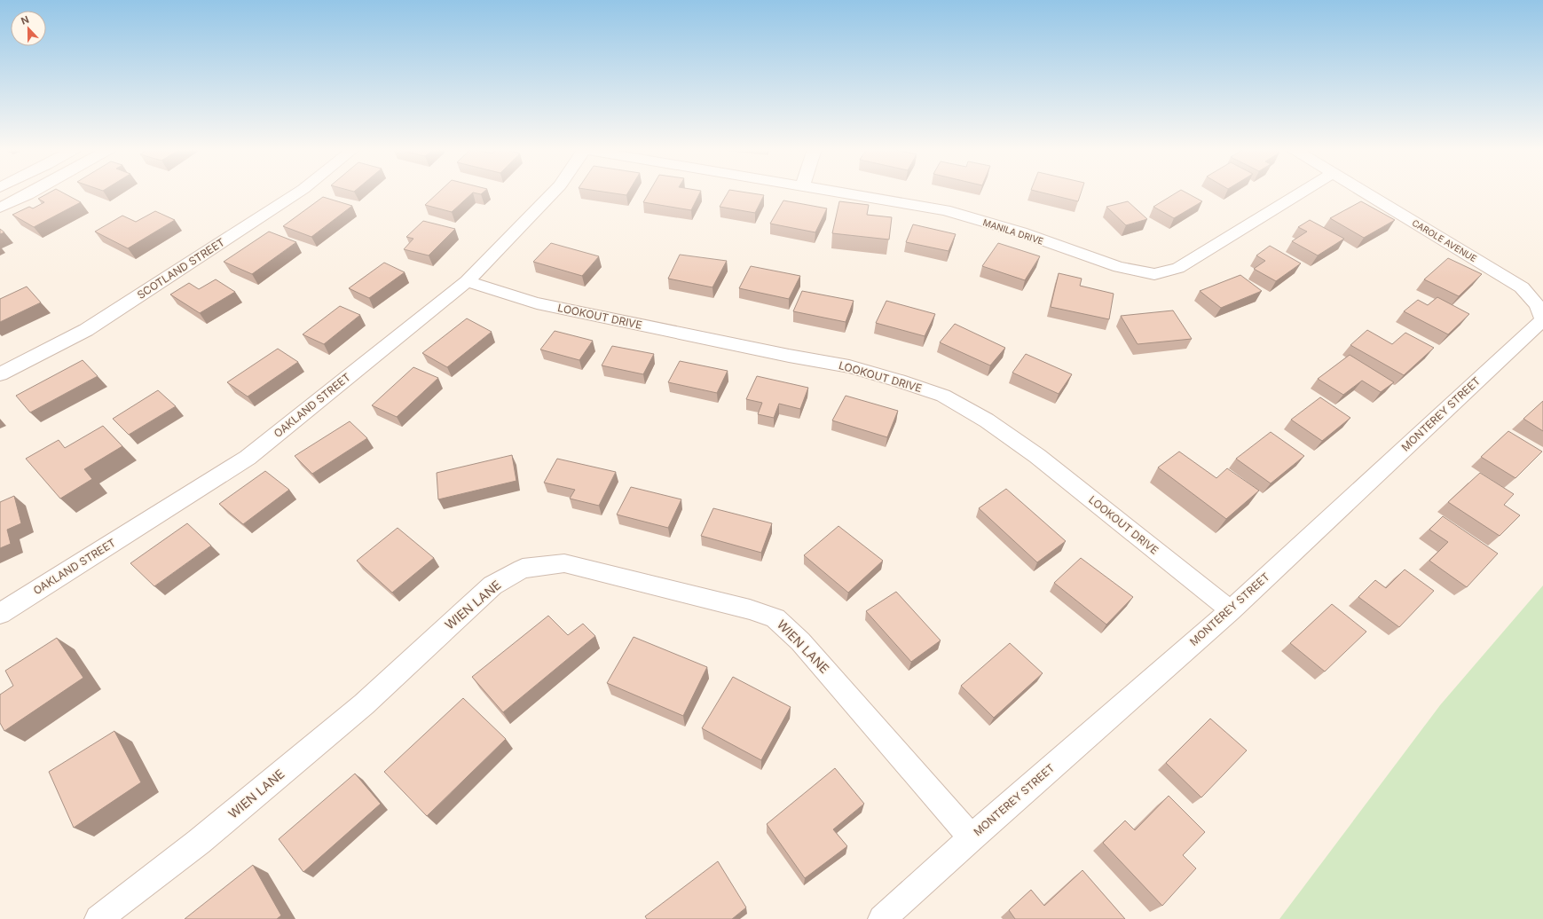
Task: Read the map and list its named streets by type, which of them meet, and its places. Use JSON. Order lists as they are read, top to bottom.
{
  "streets": {
    "street": [
      "MANILA DRIVE",
      "CAROLE AVENUE",
      "SCOTLAND STREET",
      "LOOKOUT DRIVE",
      "OAKLAND STREET",
      "MONTEREY STREET",
      "WIEN LANE"
    ]
  },
  "crossings": [
    ["CAROLE AVENUE", "MONTEREY STREET"],
    ["LOOKOUT DRIVE", "OAKLAND STREET"],
    ["LOOKOUT DRIVE", "MONTEREY STREET"],
    ["MONTEREY STREET", "WIEN LANE"]
  ],
  "north": "top"
}
